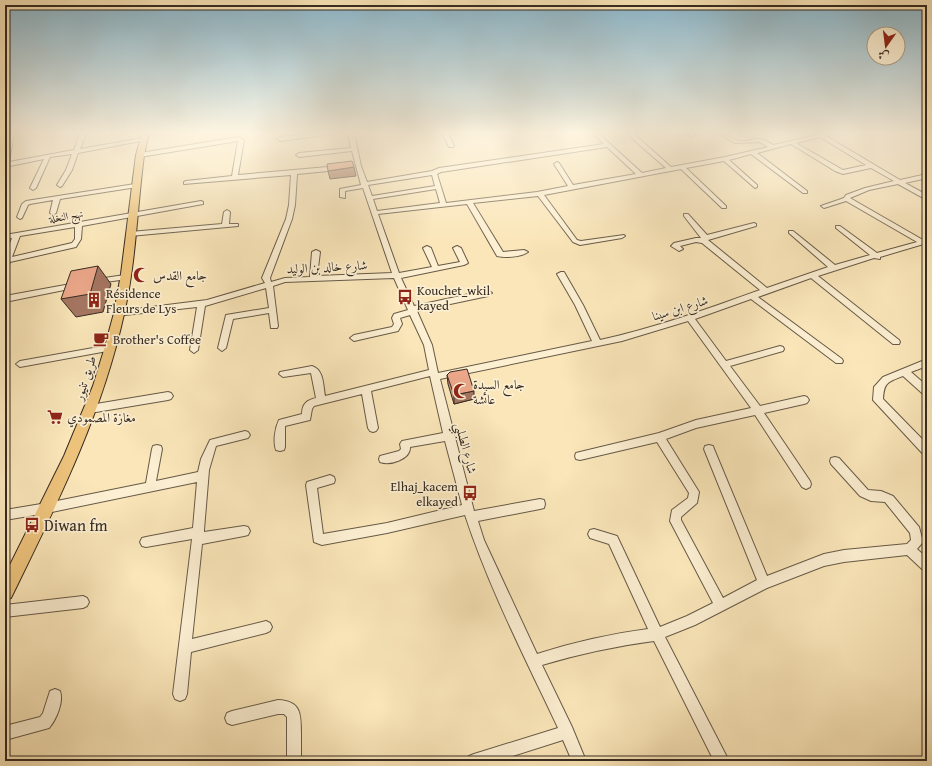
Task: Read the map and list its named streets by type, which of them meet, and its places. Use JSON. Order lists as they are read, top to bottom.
{
  "streets": {
    "main road": ["طريق تنيور"],
    "street": [
      "نهج النخلة",
      "شارع خالد بن الوليد",
      "شارع ابن سينا",
      "شارع الطبلبي"
    ]
  },
  "crossings": [
    ["نهج النخلة", "طريق تنيور"],
    ["شارع خالد بن الوليد", "طريق تنيور"],
    ["شارع خالد بن الوليد", "شارع الطبلبي"],
    ["شارع ابن سينا", "شارع الطبلبي"]
  ],
  "places": {
    "mosque": ["جامع القدس", "جامع السيدة عائشة"],
    "bus stop": ["Kouchet_wkil kayed", "Elhaj_kacem elkayed", "Diwan fm"],
    "building": ["Résidence Fleurs de Lys"],
    "cafe": ["Brother's Coffee"],
    "supermarket": ["مغازة المصمودي"]
  },
  "north": "bottom"
}
